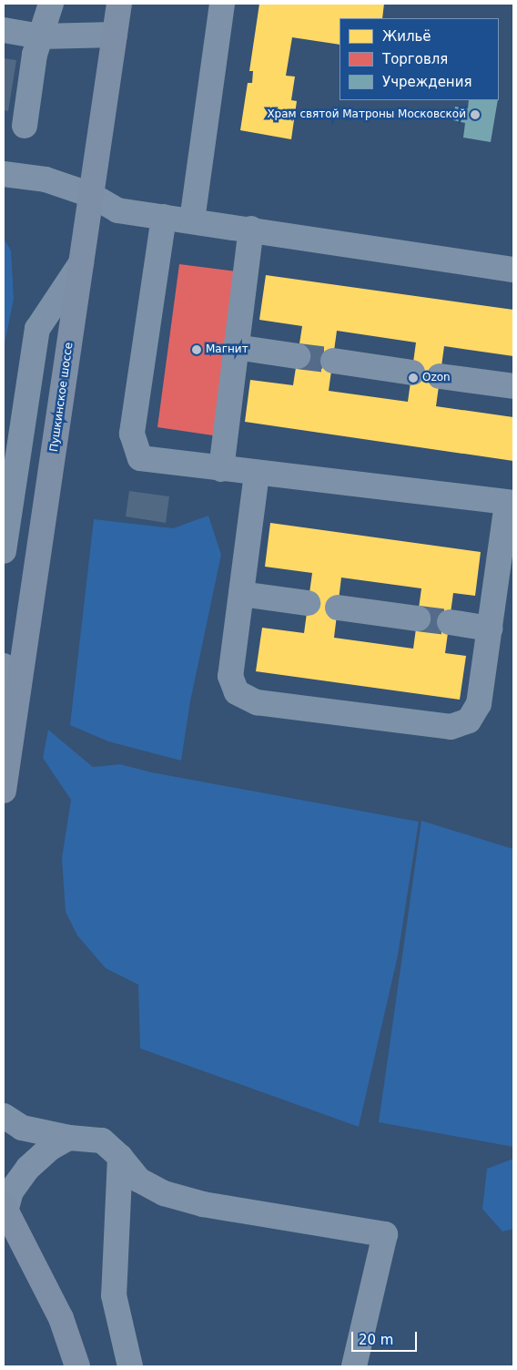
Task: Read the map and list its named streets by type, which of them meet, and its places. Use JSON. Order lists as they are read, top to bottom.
{
  "streets": {
    "main road": ["Пушкинское шоссе"]
  },
  "places": ["Храм святой Матроны Моcковской", "Магнит", "Ozon"],
  "legend": ["Жильё", "Торговля", "Учреждения"],
  "scale_bar": "20 m"
}
